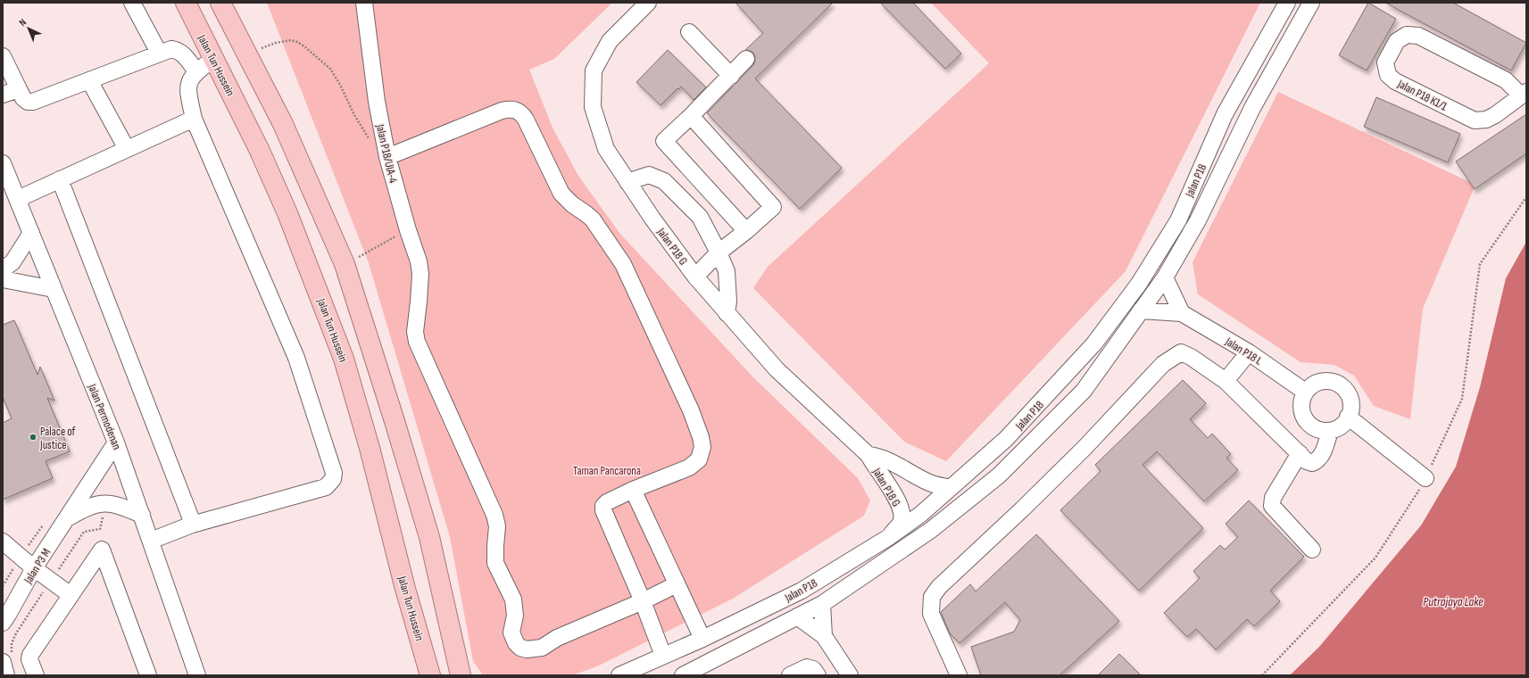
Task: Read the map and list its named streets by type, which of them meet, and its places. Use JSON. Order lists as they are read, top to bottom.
{
  "streets": {
    "main road": ["Jalan Tun Hussein"],
    "street": [
      "Jalan P18 K1/1",
      "Jalan P18/UIA-4",
      "Jalan P18",
      "Jalan P18 G",
      "Jalan P18 L",
      "Jalan Permodenan",
      "Jalan P3 M"
    ]
  },
  "crossings": [
    ["Jalan P18", "Jalan P18 G"],
    ["Jalan P18", "Jalan P18 L"],
    ["Jalan Permodenan", "Jalan P3 M"]
  ],
  "water": ["Putrajaya Lake"],
  "parks": ["Taman Pancarona"],
  "places": ["Palace of Justice"],
  "north": "top left"
}
